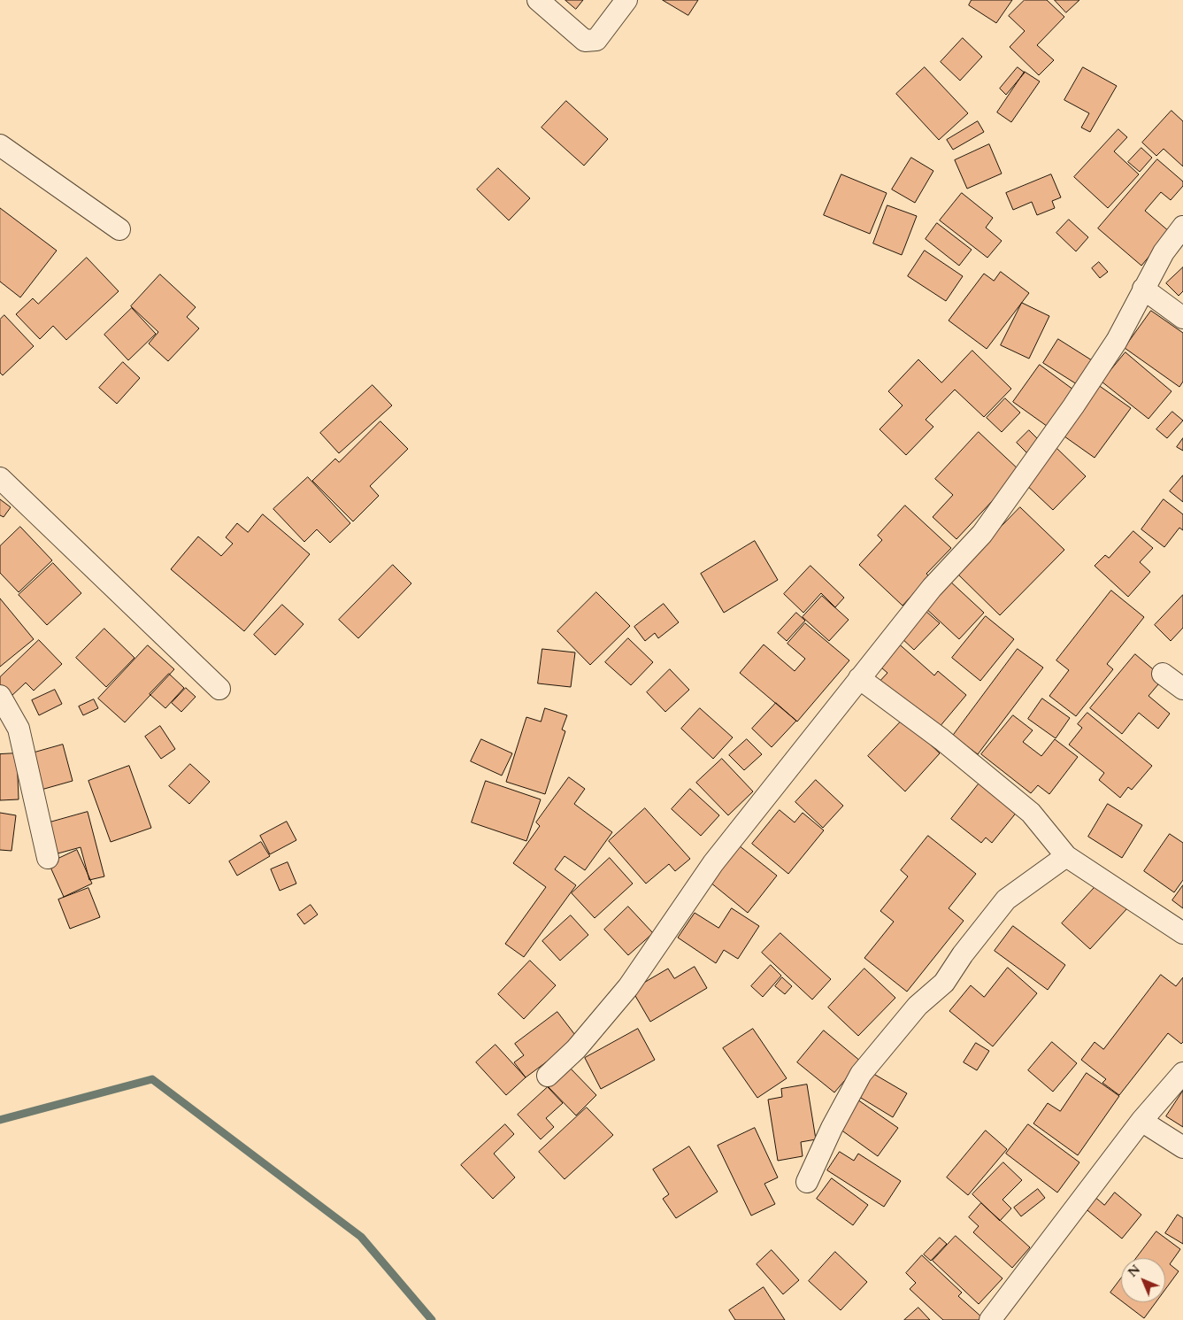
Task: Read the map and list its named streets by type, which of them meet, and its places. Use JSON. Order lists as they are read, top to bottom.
{
  "north": "top left"
}
